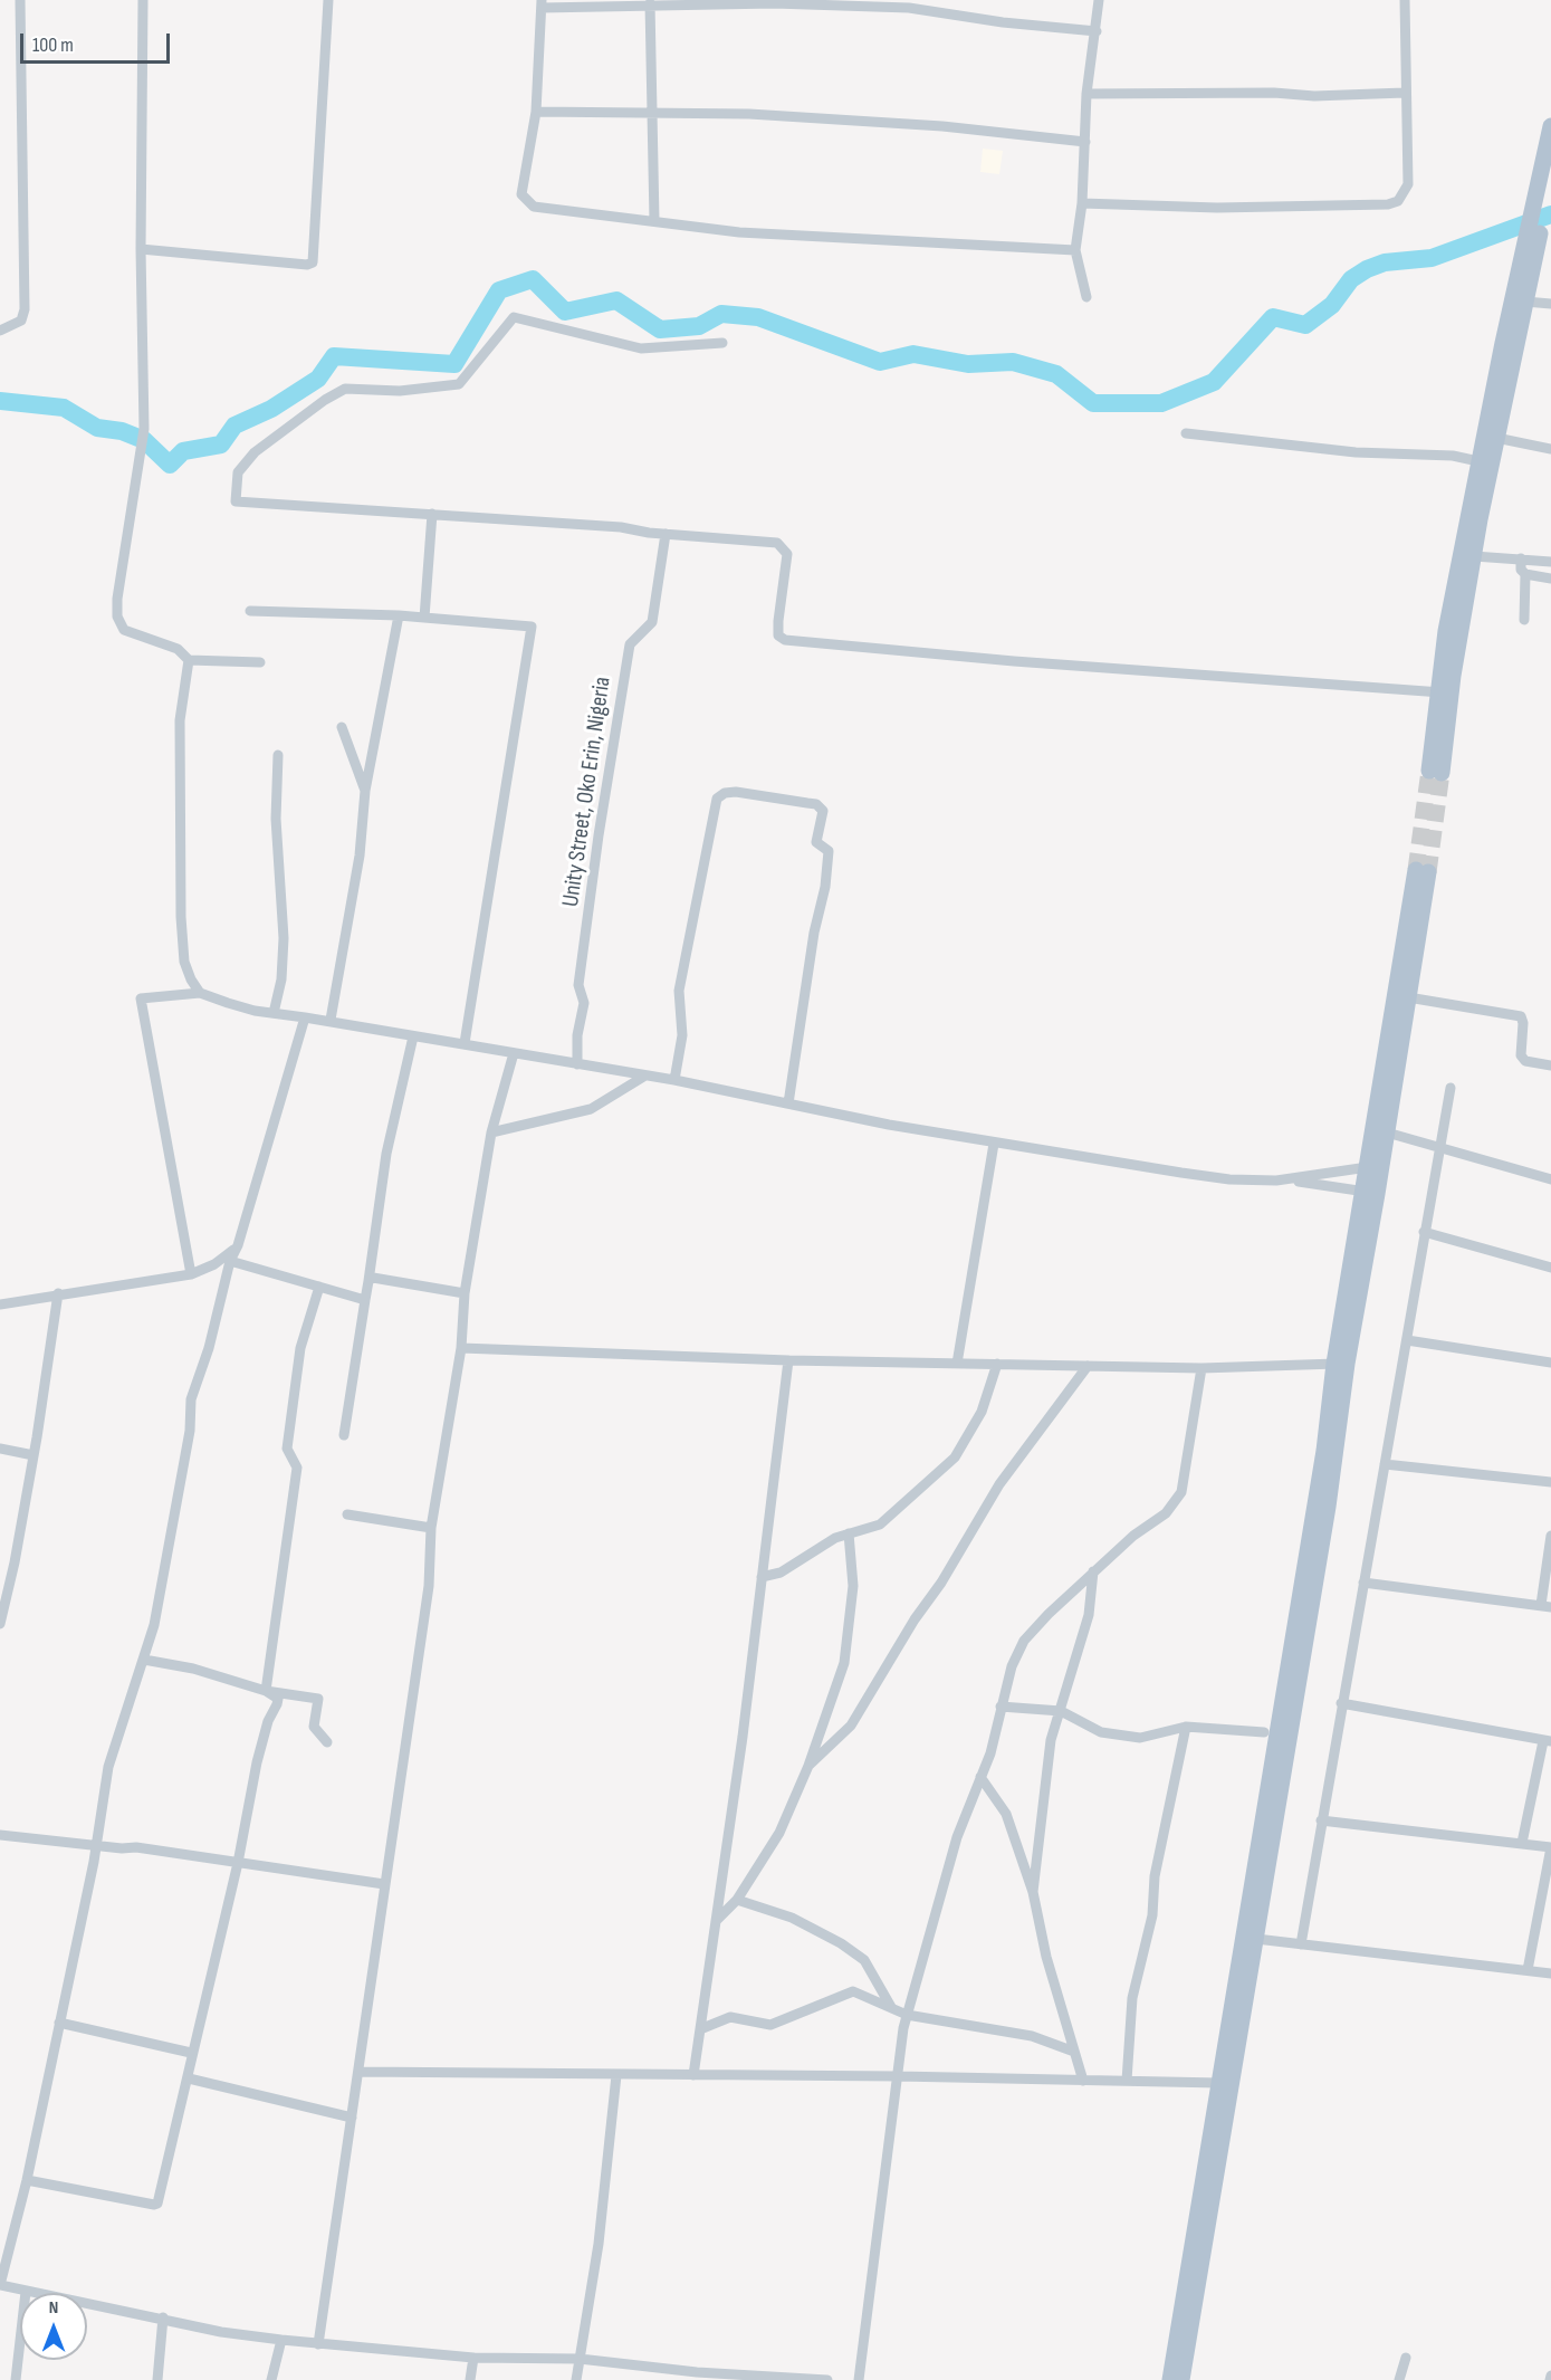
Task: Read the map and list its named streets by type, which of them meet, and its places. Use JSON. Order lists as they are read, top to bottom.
{
  "streets": {
    "street": ["Unity Street, Oko Erin, Nigeria"]
  },
  "scale_bar": "100 m",
  "north": "top"
}
